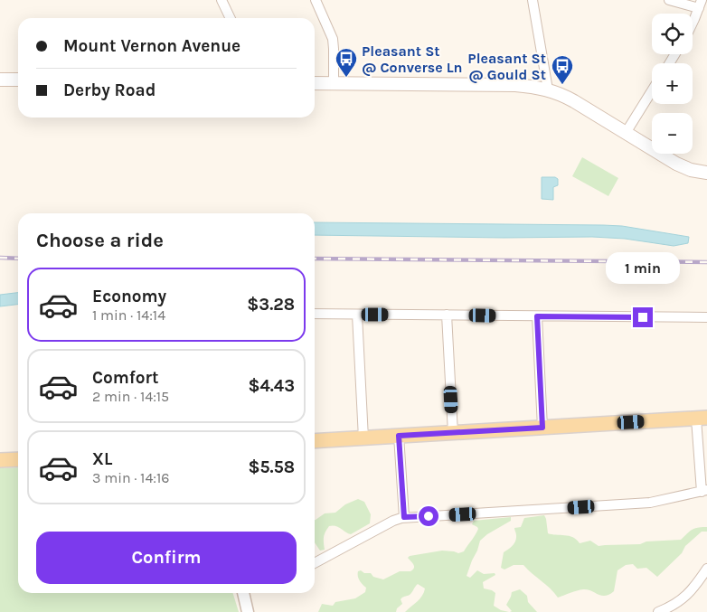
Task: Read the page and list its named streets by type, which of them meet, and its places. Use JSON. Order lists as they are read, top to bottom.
{
  "places": {
    "bus stop": ["Pleasant St @ Converse Ln", "Pleasant St @ Gould St"]
  },
  "page": {
    "map_buttons": ["+", "−"],
    "banner": ["Mount Vernon Avenue", "Derby Road"],
    "heading": "Choose a ride",
    "bubble": "1 min",
    "list": [
      {
        "name": "Economy",
        "note": "1 min · 14:14",
        "value": "$3.28"
      },
      {
        "name": "Comfort",
        "note": "2 min · 14:15",
        "value": "$4.43"
      },
      {
        "name": "XL",
        "note": "3 min · 14:16",
        "value": "$5.58"
      }
    ],
    "buttons": "Confirm"
  }
}
